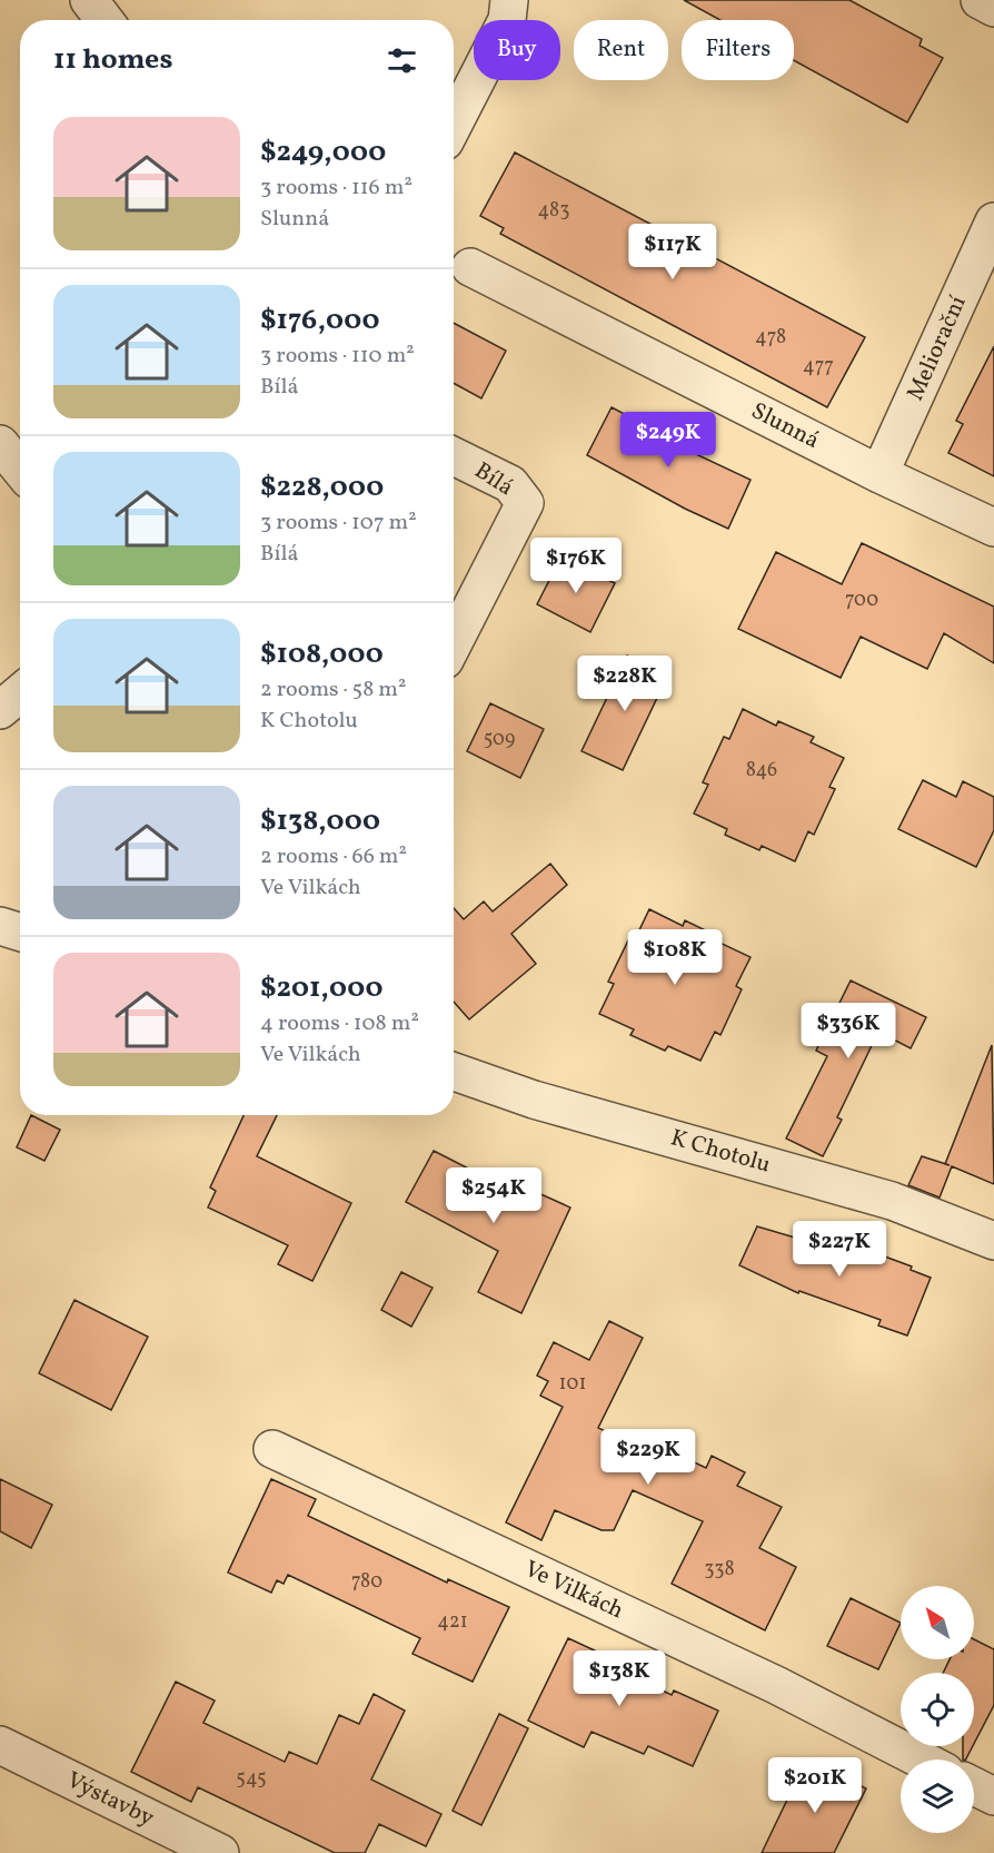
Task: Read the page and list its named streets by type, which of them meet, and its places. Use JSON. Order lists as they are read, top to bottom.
{
  "streets": {
    "street": [
      "Meliorační",
      "Slunná",
      "Bílá",
      "K Chotolu",
      "Ve Vilkách",
      "Výstavby"
    ]
  },
  "crossings": [
    ["Meliorační", "Slunná"]
  ],
  "house_numbers": [
    "483",
    "478",
    "477",
    "700",
    "509",
    "846",
    "101",
    "338",
    "780",
    "421",
    "545"
  ],
  "north": "top left",
  "page": {
    "chip": ["Buy", "Rent", "Filters"],
    "heading": "11 homes",
    "list": [
      {
        "name": "$249,000",
        "note": "3 rooms · 116 m² · Slunná"
      },
      {
        "name": "$176,000",
        "note": "3 rooms · 110 m² · Bílá"
      },
      {
        "name": "$228,000",
        "note": "3 rooms · 107 m² · Bílá"
      },
      {
        "name": "$108,000",
        "note": "2 rooms · 58 m² · K Chotolu"
      },
      {
        "name": "$138,000",
        "note": "2 rooms · 66 m² · Ve Vilkách"
      },
      {
        "name": "$201,000",
        "note": "4 rooms · 108 m² · Ve Vilkách"
      }
    ],
    "price": [
      "$117K",
      "$249K",
      "$176K",
      "$228K",
      "$108K",
      "$336K",
      "$254K",
      "$227K",
      "$229K",
      "$138K",
      "$201K"
    ]
  }
}
